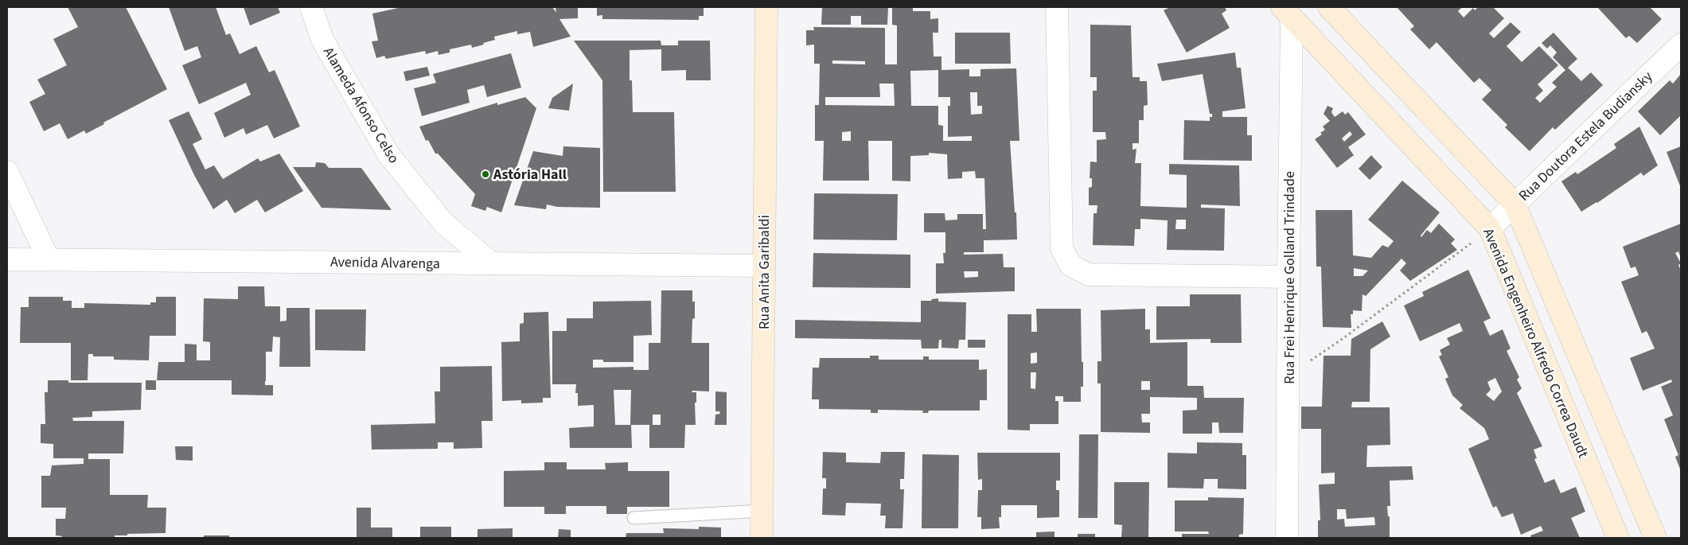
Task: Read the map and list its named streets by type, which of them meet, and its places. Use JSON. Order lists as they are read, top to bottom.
{
  "streets": {
    "main road": ["Rua Anita Garibaldi", "Avenida Engenheiro Alfredo Correa Daudt"],
    "street": [
      "Alameda Afonso Celso",
      "Rua Doutora Estela Budiansky",
      "Avenida Alvarenga",
      "Rua Frei Henrique Golland Trindade"
    ]
  },
  "crossings": [
    ["Alameda Afonso Celso", "Avenida Alvarenga"],
    ["Rua Doutora Estela Budiansky", "Avenida Engenheiro Alfredo Correa Daudt"],
    ["Avenida Alvarenga", "Rua Anita Garibaldi"],
    ["Rua Frei Henrique Golland Trindade", "Avenida Engenheiro Alfredo Correa Daudt"]
  ],
  "places": ["Astória Hall"]
}
